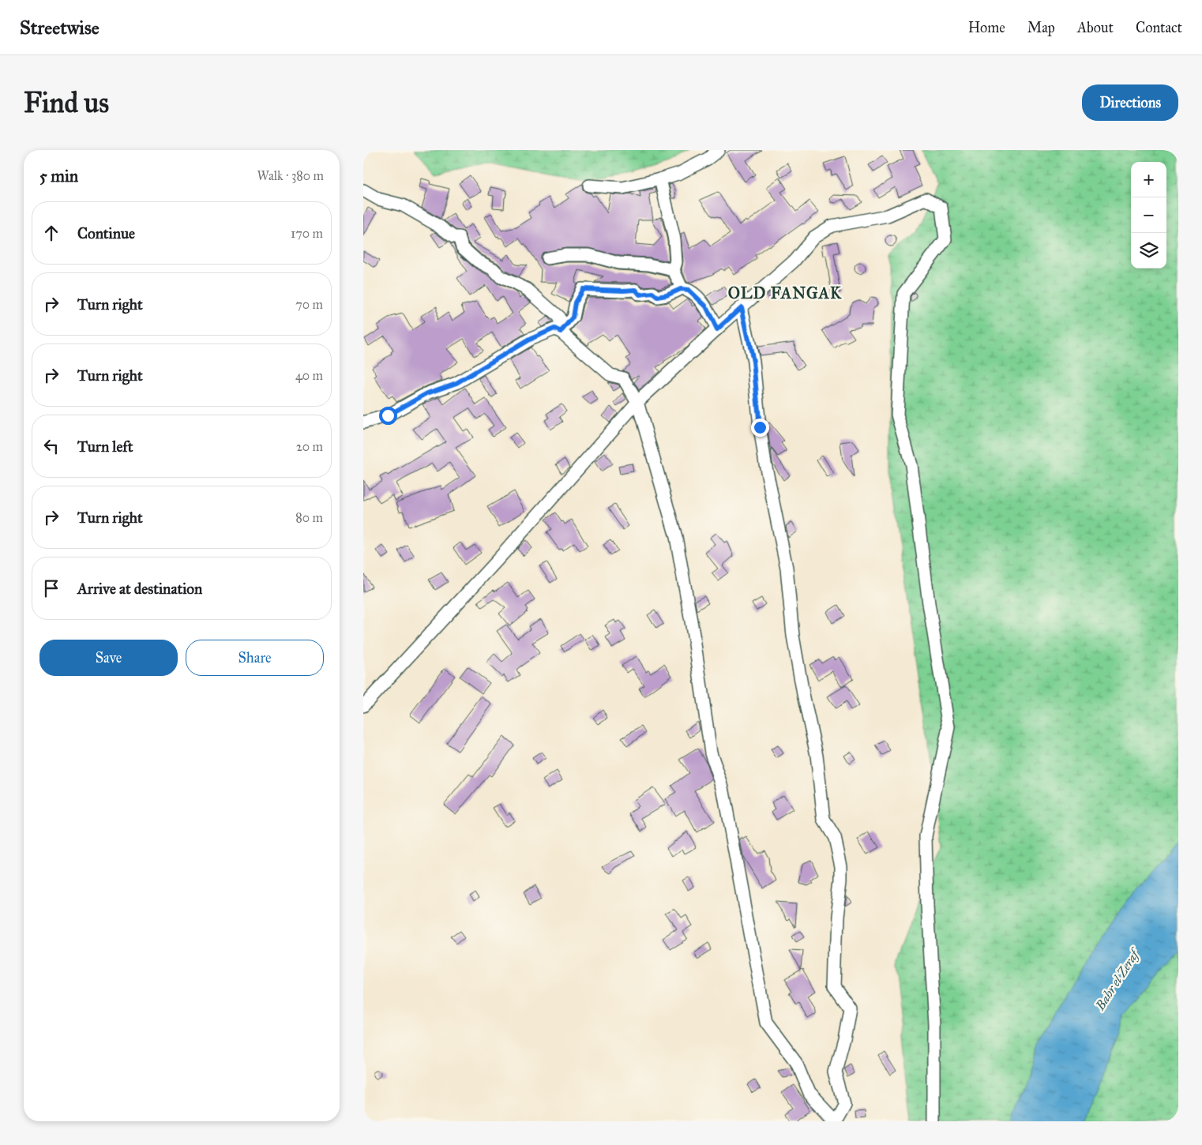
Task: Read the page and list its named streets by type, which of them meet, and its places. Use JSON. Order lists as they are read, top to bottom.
{
  "districts": ["OLD FANGAK"],
  "water": ["Bahr el Zeraf"],
  "page": {
    "header": "Streetwise",
    "nav": [
      "Home",
      "Map",
      "About",
      "Contact"
    ],
    "buttons": [
      "Directions",
      ["Save", "Share"]
    ],
    "title": "Find us",
    "heading": ["5 min", "Walk · 380 m"],
    "map_buttons": ["+", "−"],
    "list": [
      ["Continue", "170 m"],
      ["Turn right", "70 m"],
      ["Turn right", "40 m"],
      ["Turn left", "20 m"],
      ["Turn right", "80 m"],
      "Arrive at destination"
    ]
  }
}
